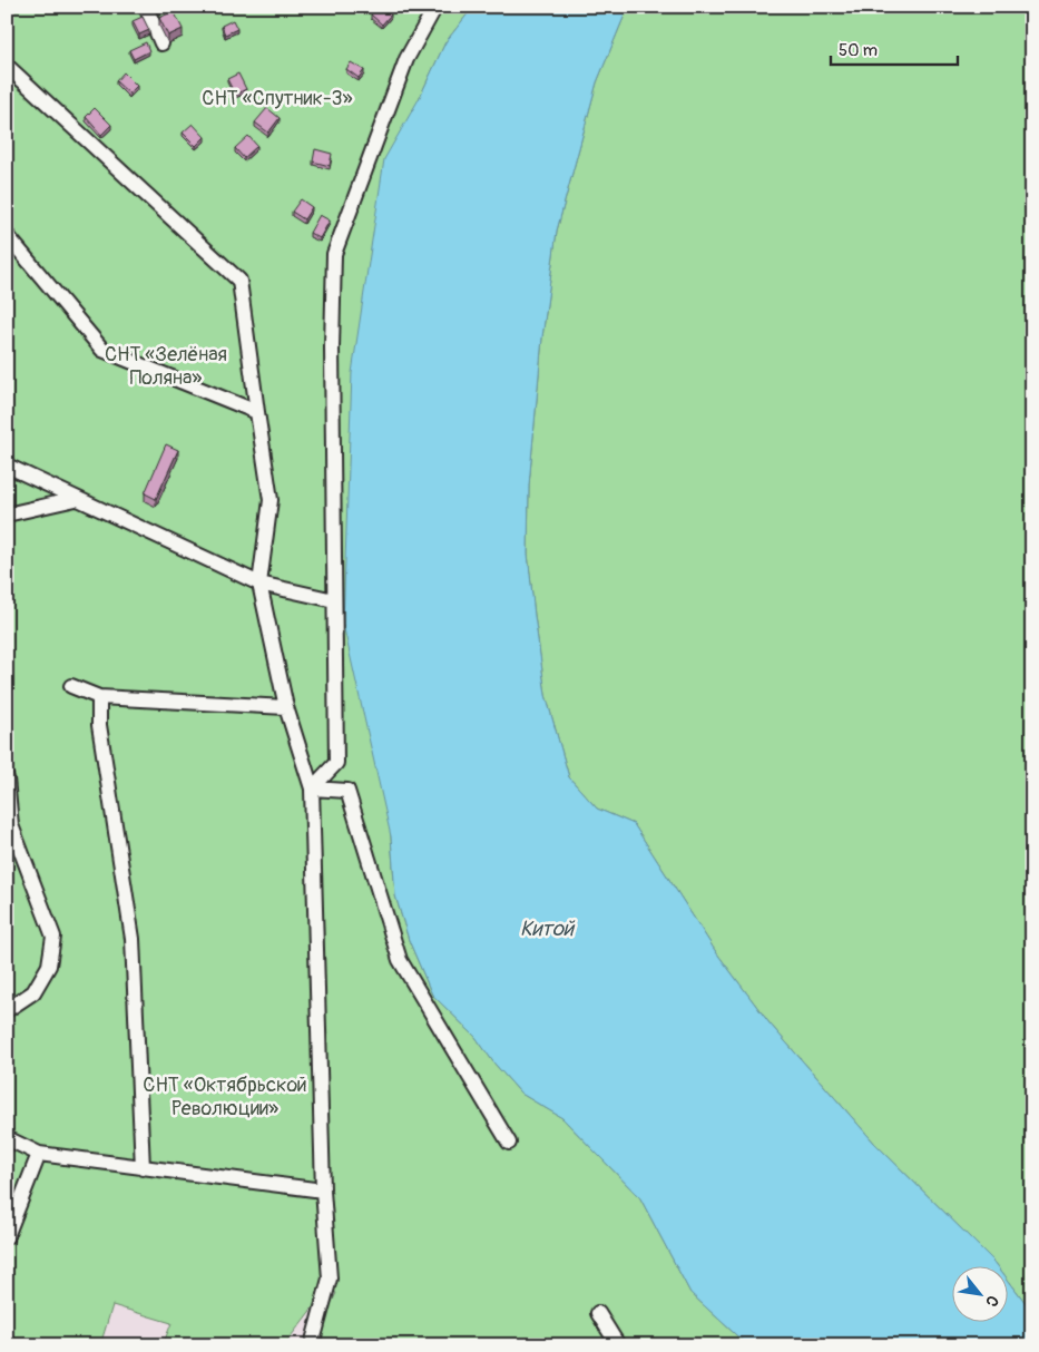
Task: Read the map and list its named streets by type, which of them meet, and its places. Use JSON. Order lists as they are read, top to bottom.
{
  "water": ["Китой"],
  "parks": ["СНТ «Спутник-3»", "СНТ «Зелёная Поляна»", "СНТ «Октябрьской Революции»"],
  "scale_bar": "50 m",
  "north": "bottom right"
}
